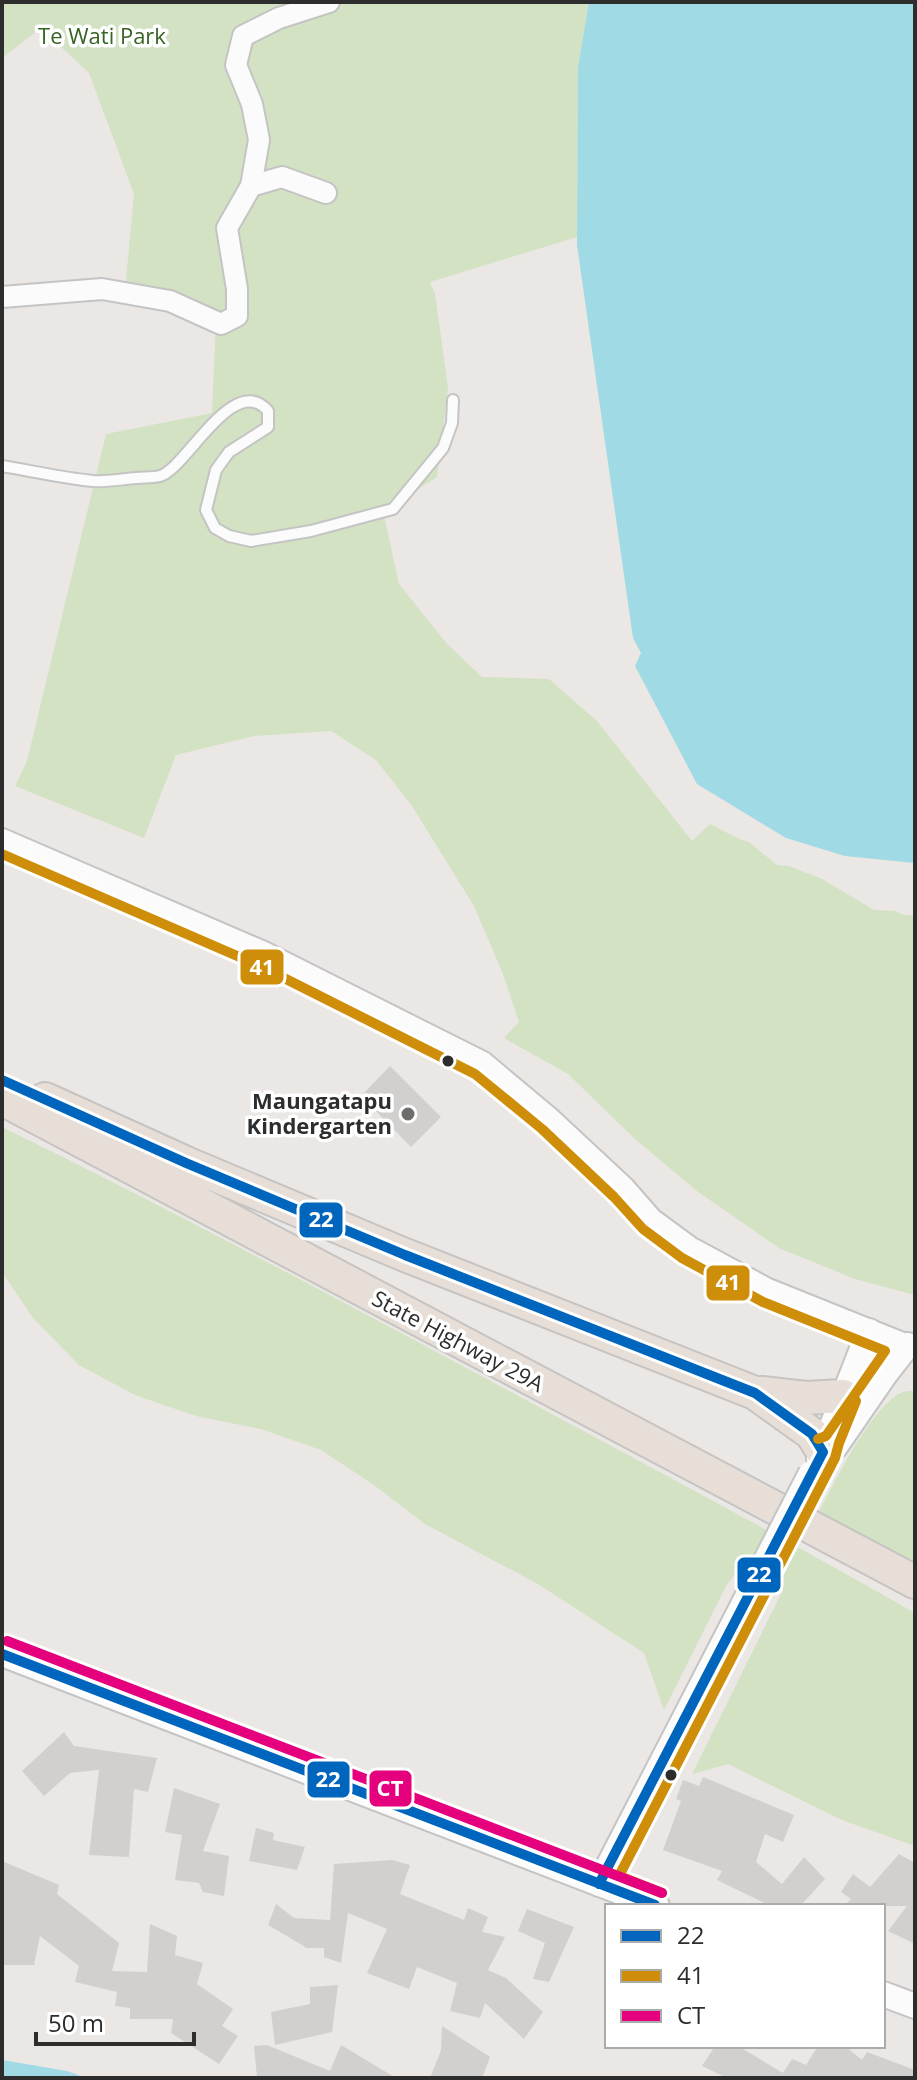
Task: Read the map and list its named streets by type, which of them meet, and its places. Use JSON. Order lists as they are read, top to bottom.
{
  "streets": {
    "highway": ["State Highway 29A"]
  },
  "parks": ["Te Wati Park"],
  "places": ["Maungatapu Kindergarten"],
  "lines": ["transit line 41", "transit line 22", "transit line CT"],
  "legend": ["22", "41", "CT"],
  "scale_bar": "50 m"
}
